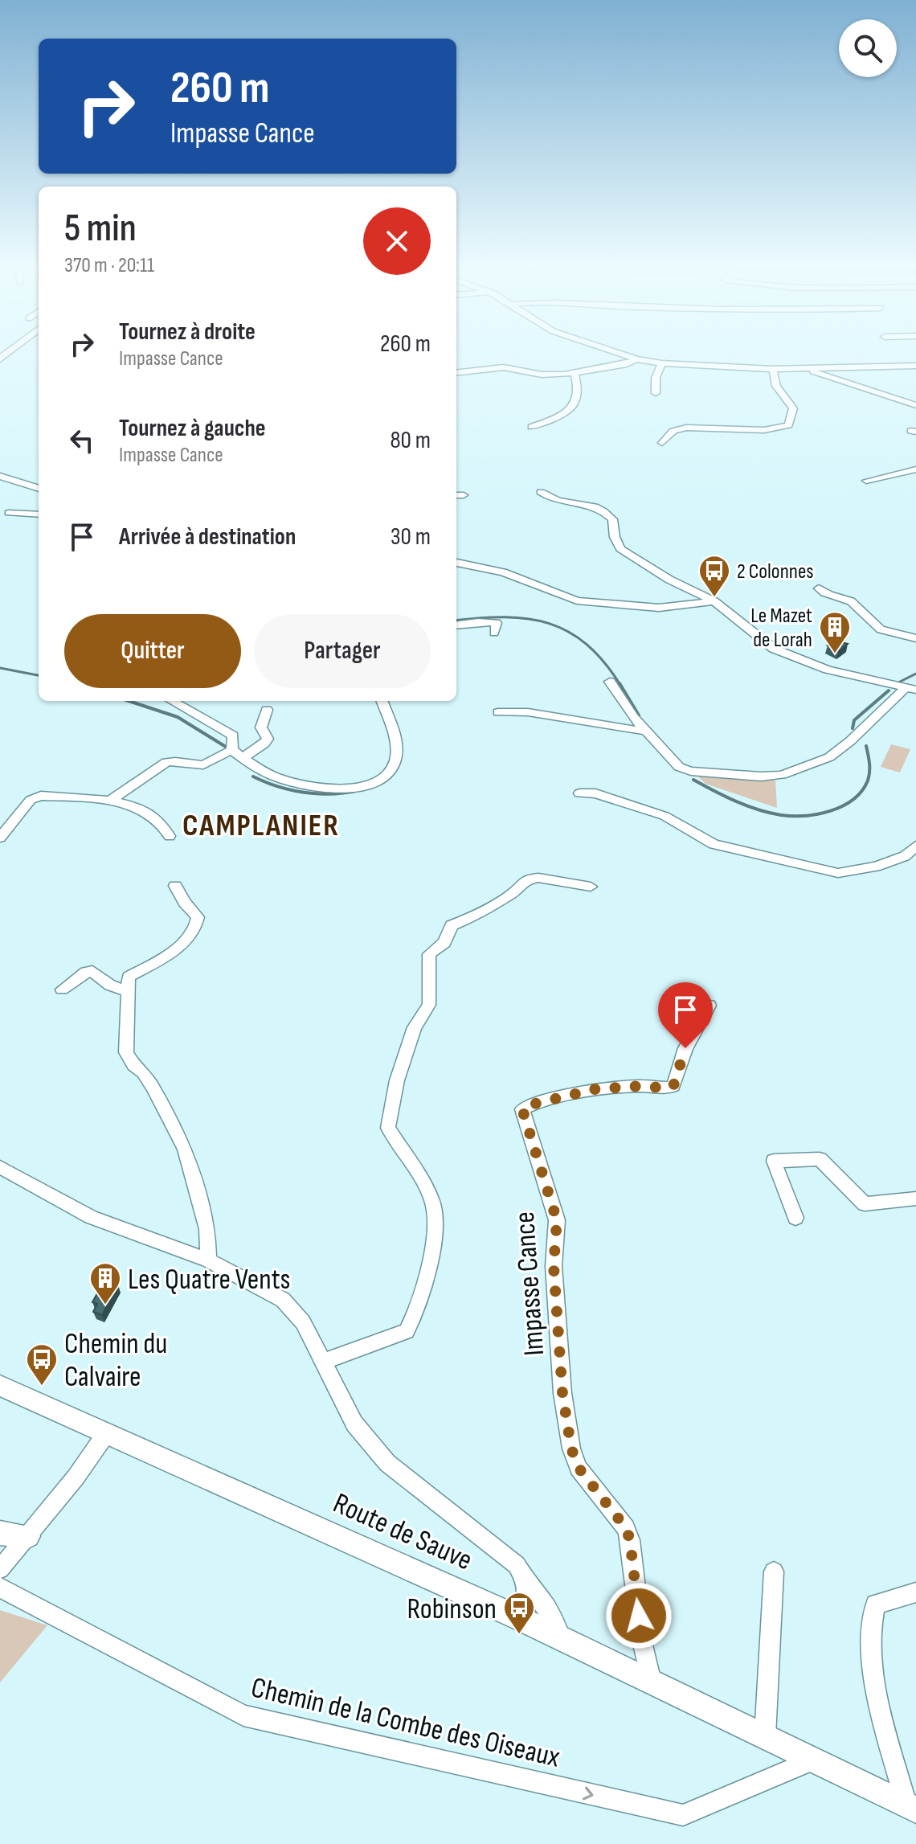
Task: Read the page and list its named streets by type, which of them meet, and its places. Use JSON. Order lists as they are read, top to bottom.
{
  "streets": {
    "main road": ["Route de Sauve"],
    "street": ["Impasse Cance", "Chemin de la Combe des Oiseaux"]
  },
  "crossings": [
    ["Impasse Cance", "Route de Sauve"],
    ["Route de Sauve", "Chemin de la Combe des Oiseaux"]
  ],
  "one_way": ["Chemin de la Combe des Oiseaux"],
  "districts": ["CAMPLANIER"],
  "places": {
    "bus stop": ["2 Colonnes", "Chemin du Calvaire", "Robinson"],
    "building": ["Le Mazet de Lorah", "Les Quatre Vents"]
  },
  "page": {
    "turn": ["260 m", "Impasse Cance"],
    "heading": ["5 min", "370 m · 20:11"],
    "list": [
      {
        "name": "Tournez à droite",
        "note": "Impasse Cance",
        "value": "260 m"
      },
      {
        "name": "Tournez à gauche",
        "note": "Impasse Cance",
        "value": "80 m"
      },
      {
        "name": "Arrivée à destination",
        "value": "30 m"
      }
    ],
    "buttons": ["Quitter", "Partager"]
  }
}
